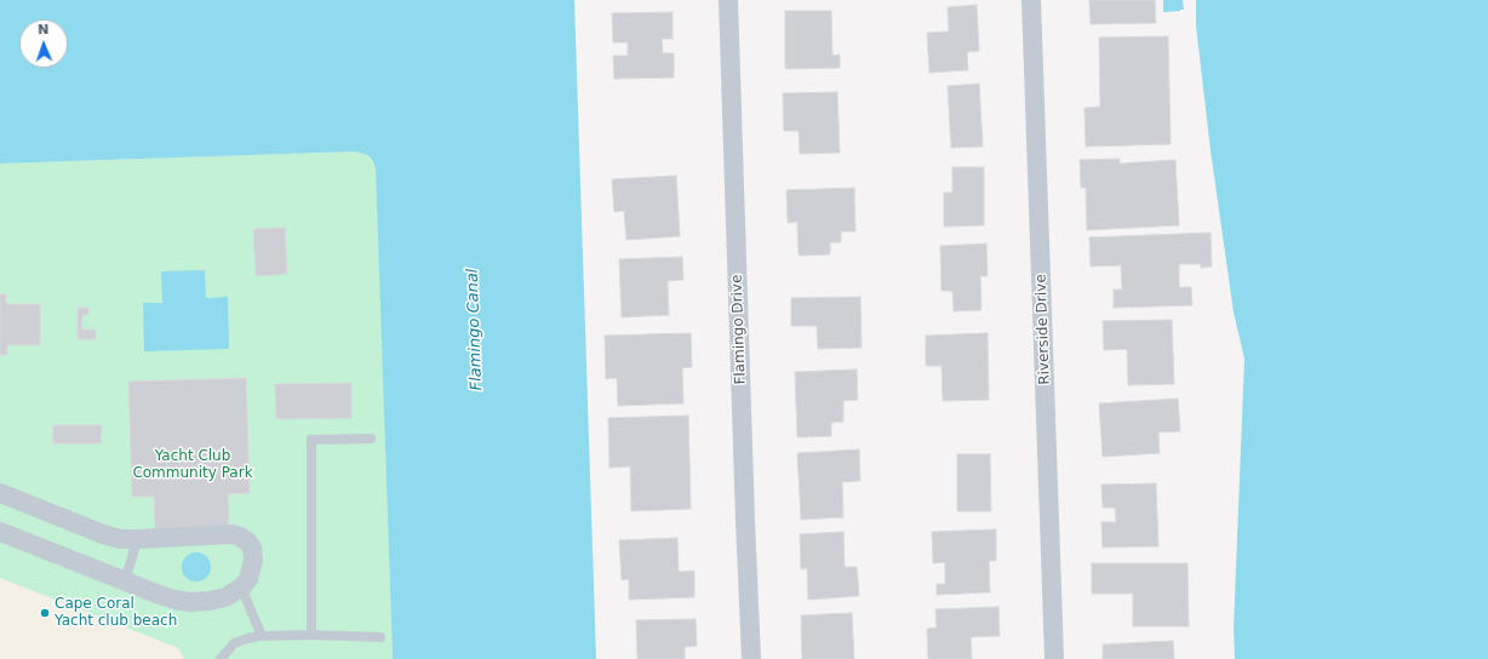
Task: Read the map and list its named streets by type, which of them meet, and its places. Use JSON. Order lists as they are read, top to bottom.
{
  "streets": {
    "street": ["Flamingo Drive", "Riverside Drive"]
  },
  "water": ["Flamingo Canal"],
  "parks": ["Yacht Club Community Park"],
  "places": ["Cape Coral Yacht club beach"],
  "north": "top"
}
